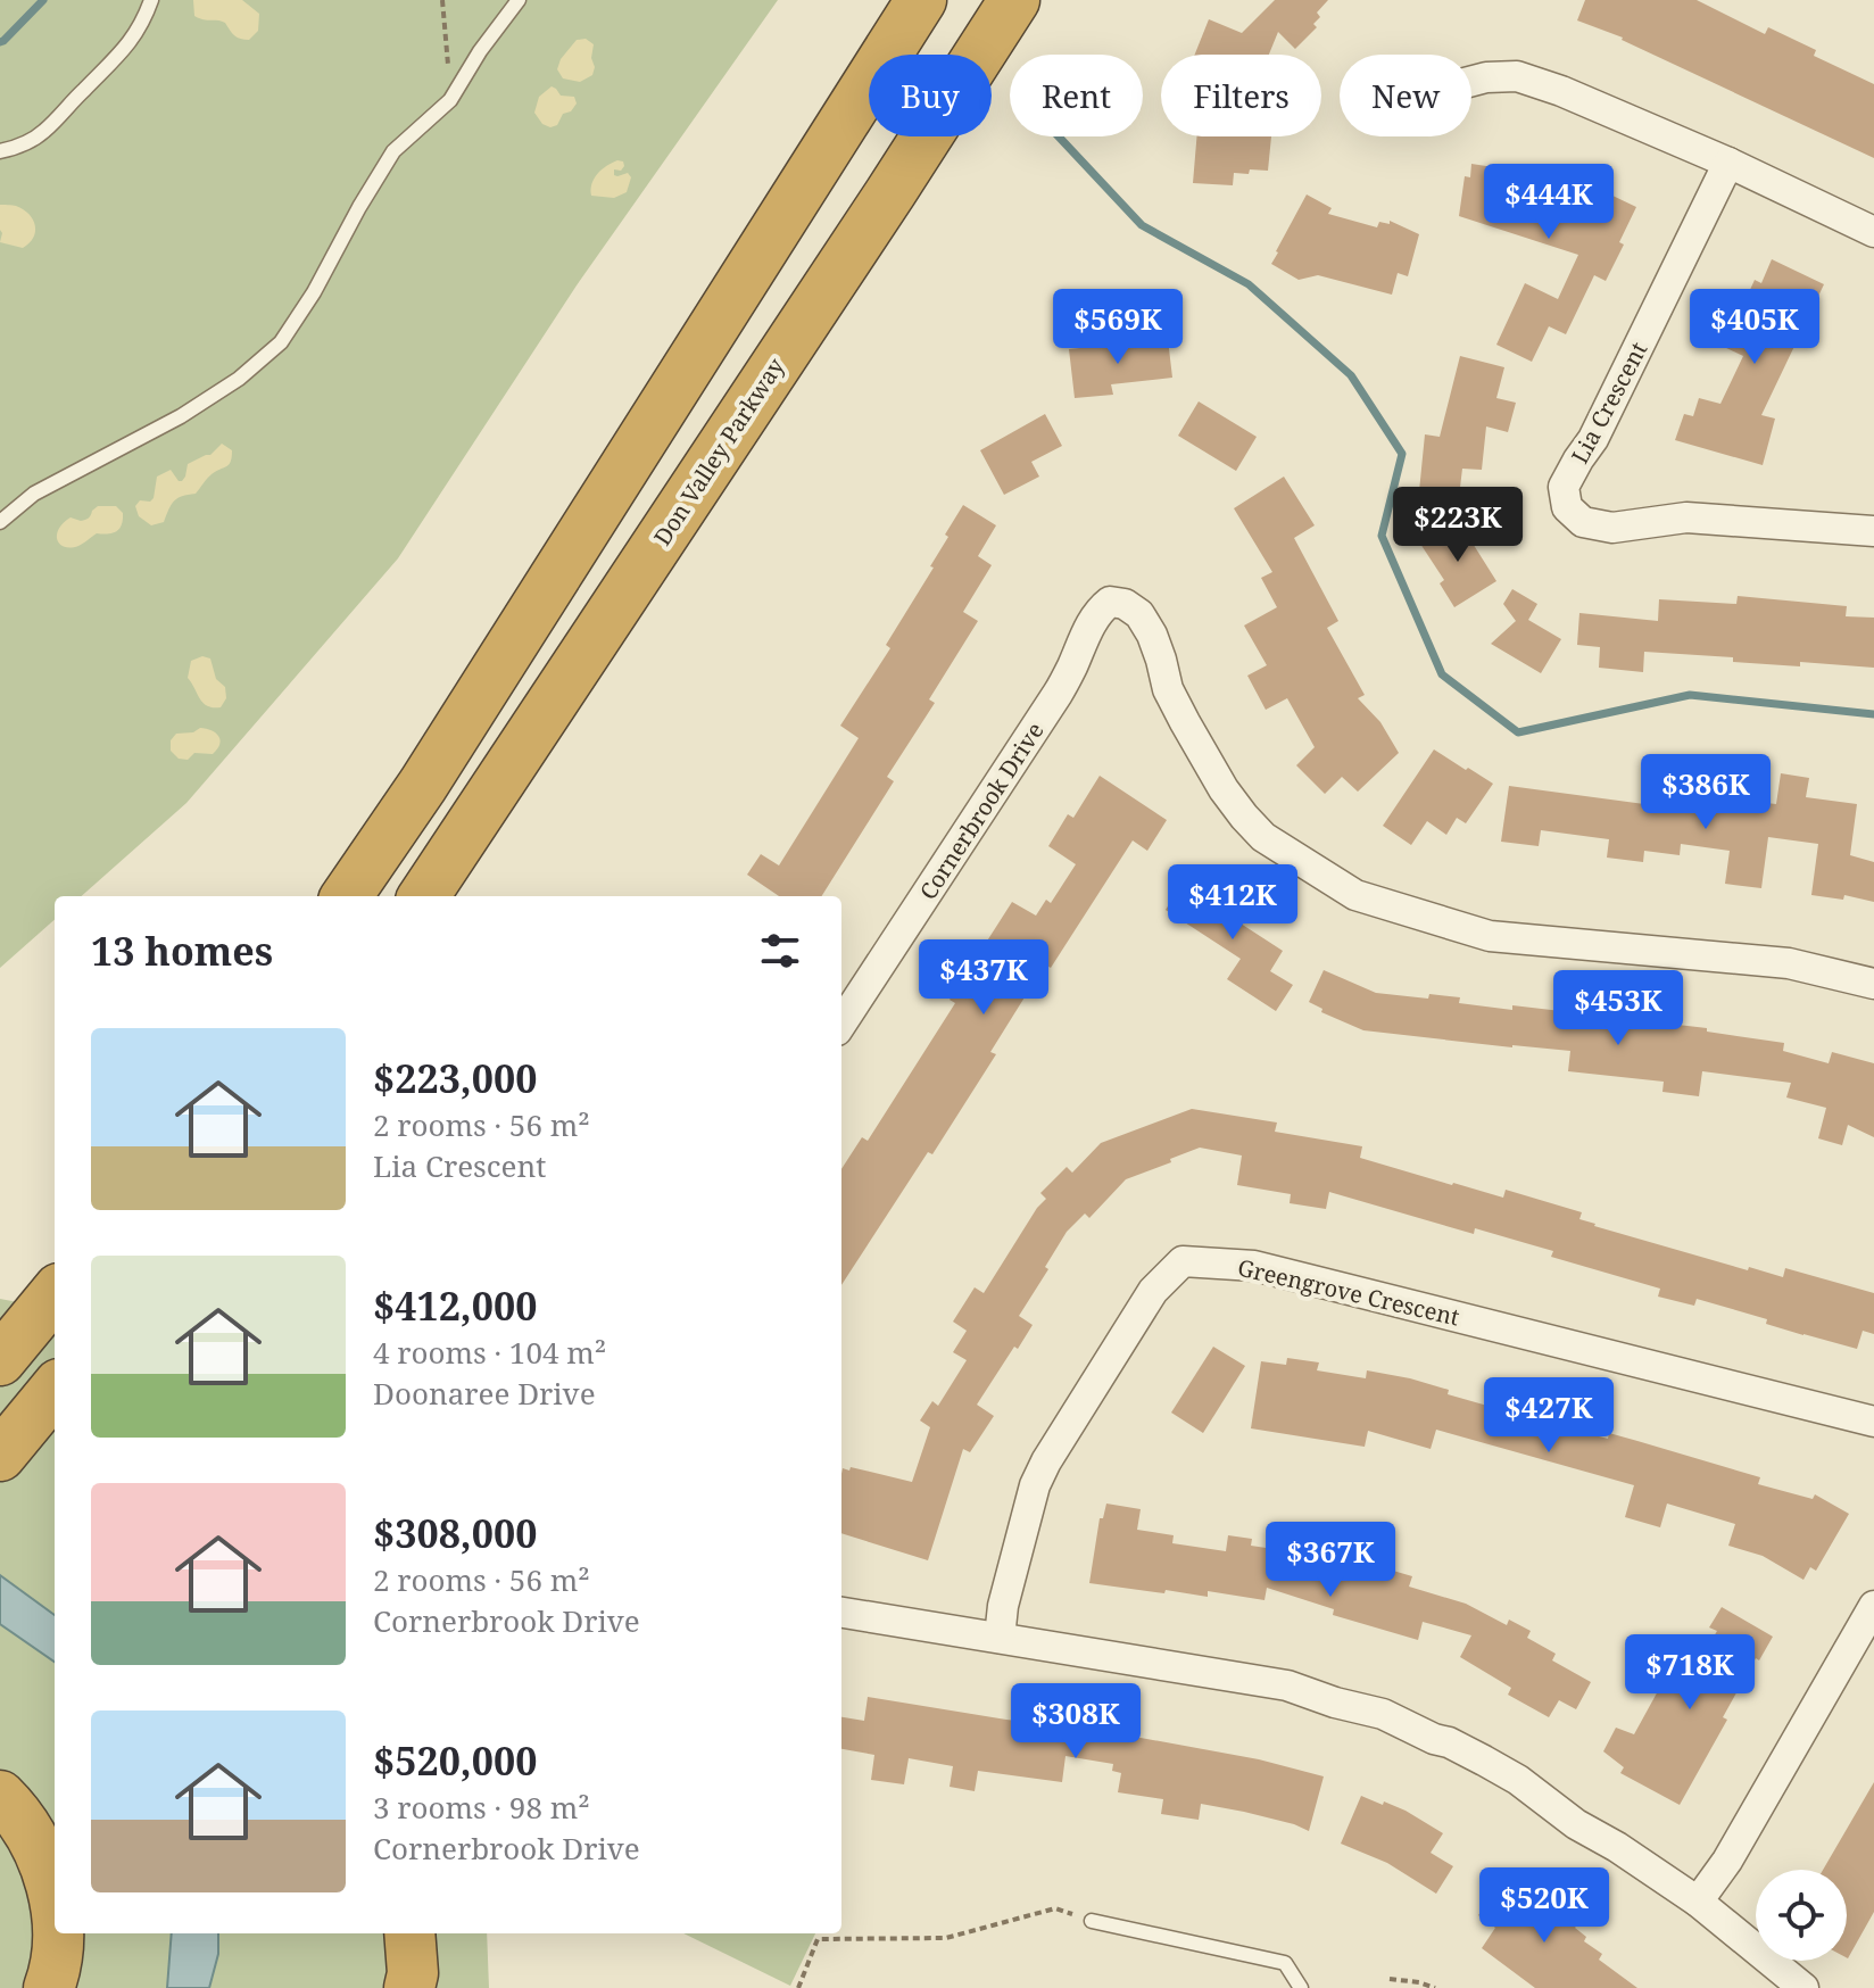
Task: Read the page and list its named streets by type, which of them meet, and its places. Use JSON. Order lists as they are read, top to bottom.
{
  "streets": {
    "highway": ["Don Valley Parkway"],
    "street": ["Lia Crescent", "Cornerbrook Drive", "Greengrove Crescent"]
  },
  "page": {
    "chip": [
      "Buy",
      "Rent",
      "Filters",
      "New"
    ],
    "price": [
      "$444K",
      "$569K",
      "$405K",
      "$223K",
      "$386K",
      "$412K",
      "$437K",
      "$453K",
      "$427K",
      "$367K",
      "$718K",
      "$308K",
      "$520K"
    ],
    "heading": "13 homes",
    "list": [
      {
        "name": "$223,000",
        "note": "2 rooms · 56 m² · Lia Crescent"
      },
      {
        "name": "$412,000",
        "note": "4 rooms · 104 m² · Doonaree Drive"
      },
      {
        "name": "$308,000",
        "note": "2 rooms · 56 m² · Cornerbrook Drive"
      },
      {
        "name": "$520,000",
        "note": "3 rooms · 98 m² · Cornerbrook Drive"
      }
    ]
  }
}
